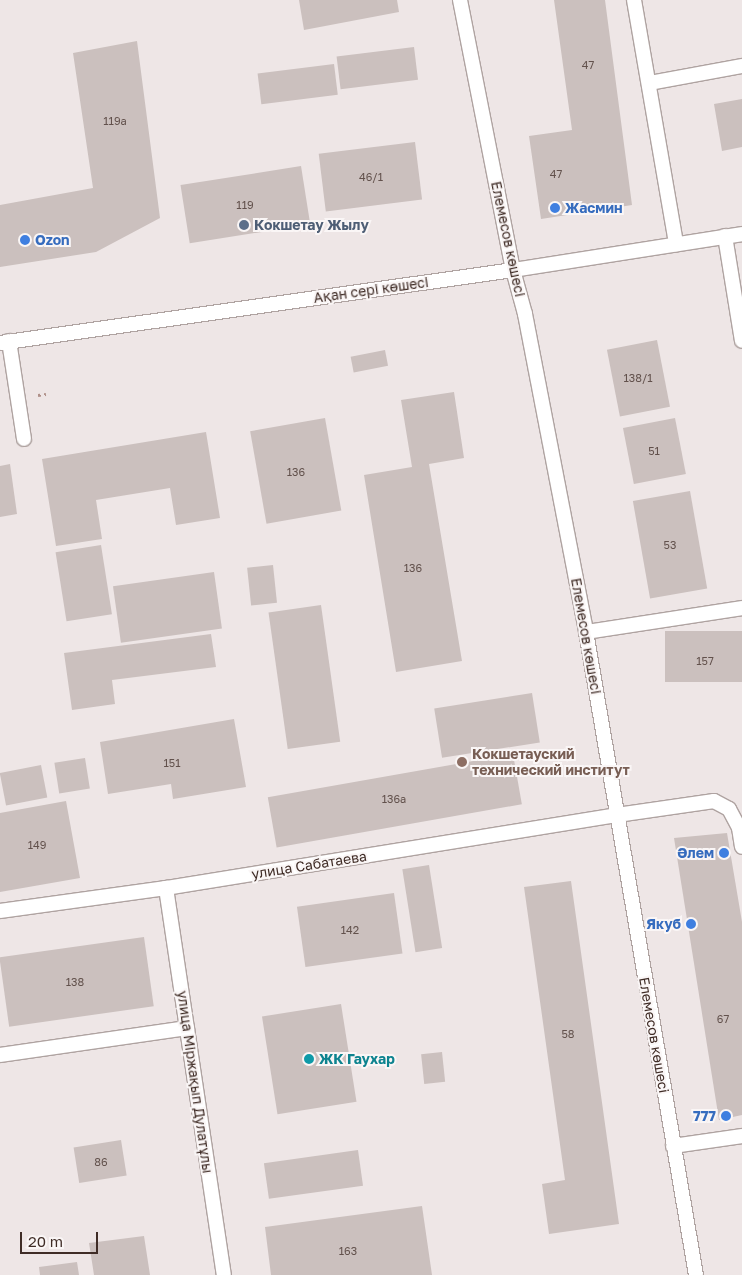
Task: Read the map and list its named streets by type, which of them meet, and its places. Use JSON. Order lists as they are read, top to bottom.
{
  "streets": {
    "street": [
      "Елемесов көшесі",
      "Ақан сері көшесі",
      "улица Сабатаева",
      "улица Міржақып Дулатұлы"
    ]
  },
  "crossings": [
    ["Елемесов көшесі", "Ақан сері көшесі"],
    ["Елемесов көшесі", "улица Сабатаева"],
    ["улица Сабатаева", "улица Міржақып Дулатұлы"]
  ],
  "places": [
    "Жасмин",
    "Кокшетау Жылу",
    "Ozon",
    "Кокшетауский технический институт",
    "Әлем",
    "Якуб",
    "ЖК Гаухар",
    "777"
  ],
  "house_numbers": [
    "47",
    "119а",
    "47",
    "46/1",
    "119",
    "138/1",
    "51",
    "136",
    "53",
    "136",
    "157",
    "151",
    "136а",
    "149",
    "142",
    "138",
    "67",
    "58",
    "86",
    "163"
  ],
  "scale_bar": "20 m"
}
